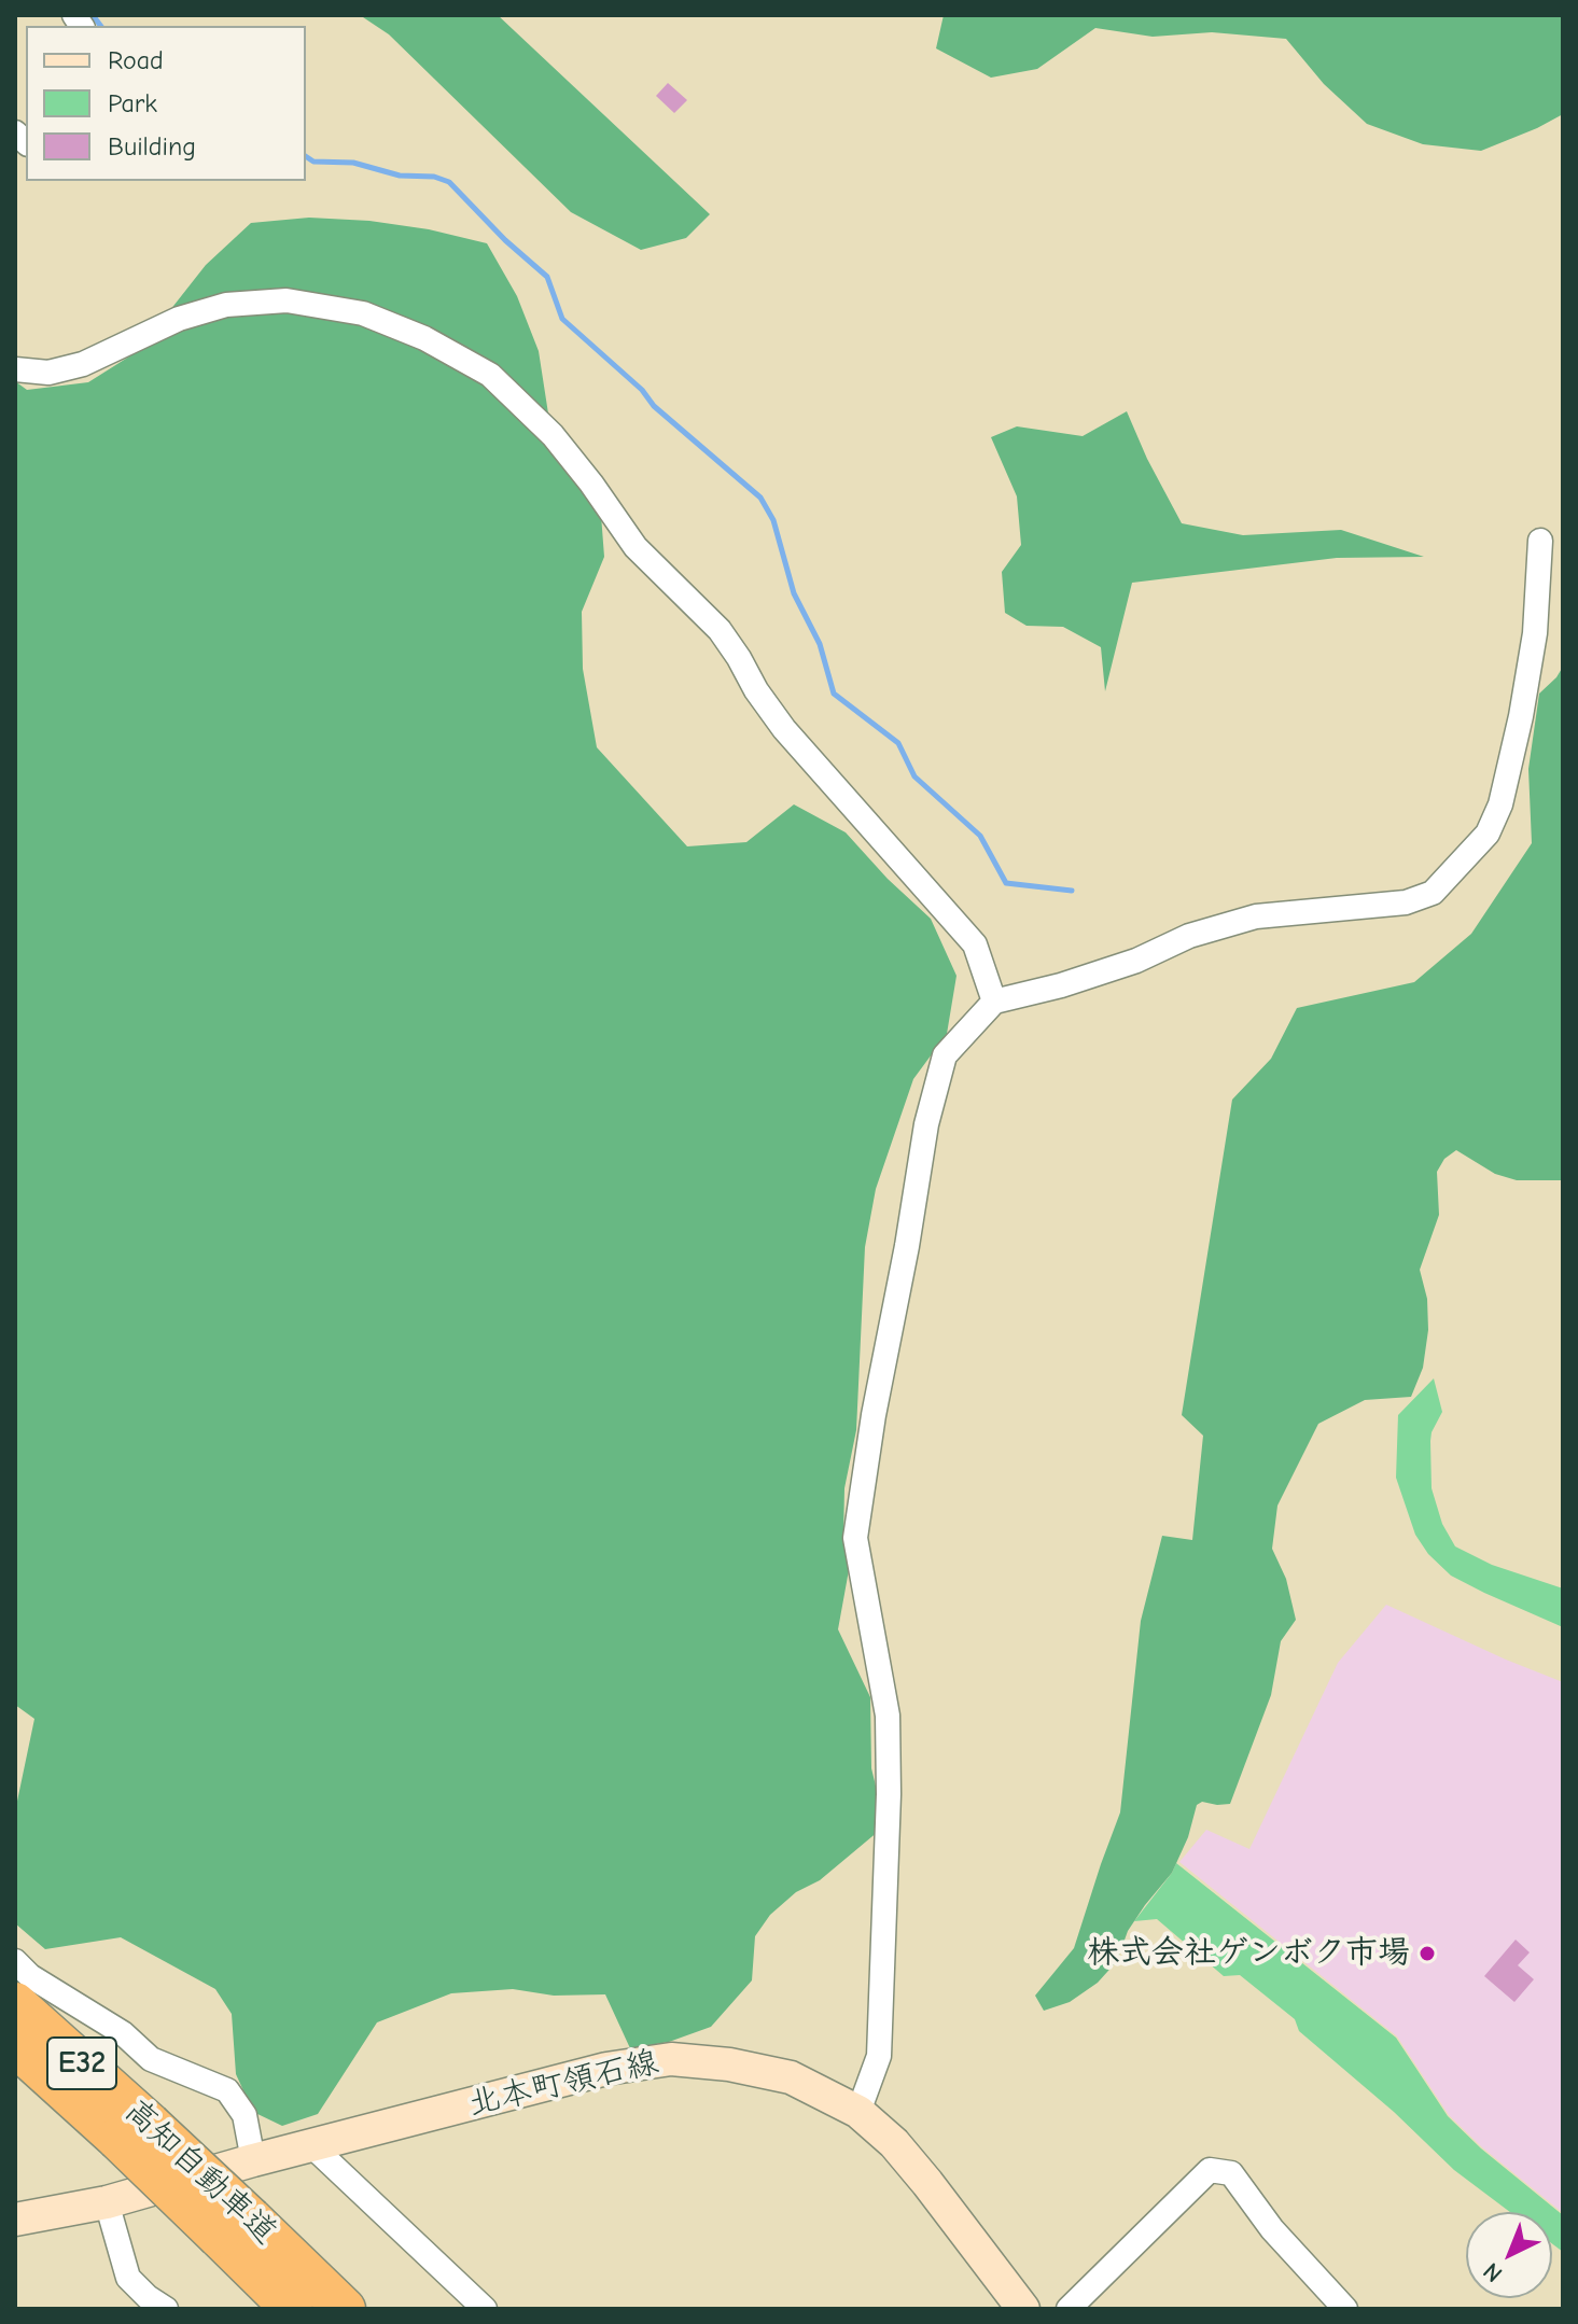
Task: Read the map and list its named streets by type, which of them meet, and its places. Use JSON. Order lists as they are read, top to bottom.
{
  "streets": {
    "highway": ["E32", "高知自動車道"],
    "main road": ["北本町領石線"]
  },
  "places": ["株式会社ゲンボク市場"],
  "legend": ["Road", "Park", "Building"],
  "north": "bottom left"
}
